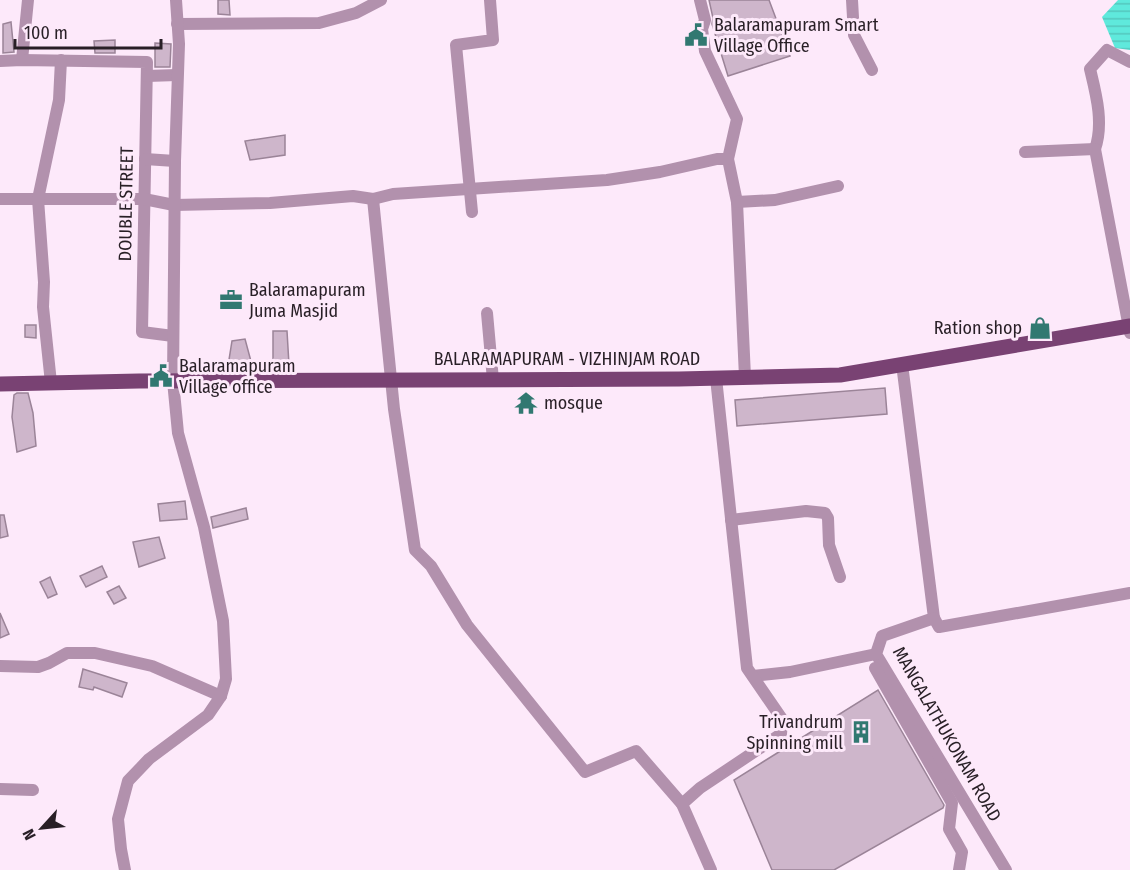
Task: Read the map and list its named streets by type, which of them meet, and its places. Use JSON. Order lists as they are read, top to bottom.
{
  "streets": {
    "main road": ["BALARAMAPURAM - VIZHINJAM ROAD"],
    "street": ["DOUBLE STREET", "MANGALATHUKONAM ROAD"]
  },
  "places": {
    "public building": ["Balaramapuram Smart Village Office", "Balaramapuram Village office"],
    "office": ["Balaramapuram Juma Masjid"],
    "shop": ["Ration shop"],
    "temple": ["mosque"],
    "building": ["Trivandrum Spinning mill"]
  },
  "scale_bar": "100 m",
  "north": "bottom left"
}
